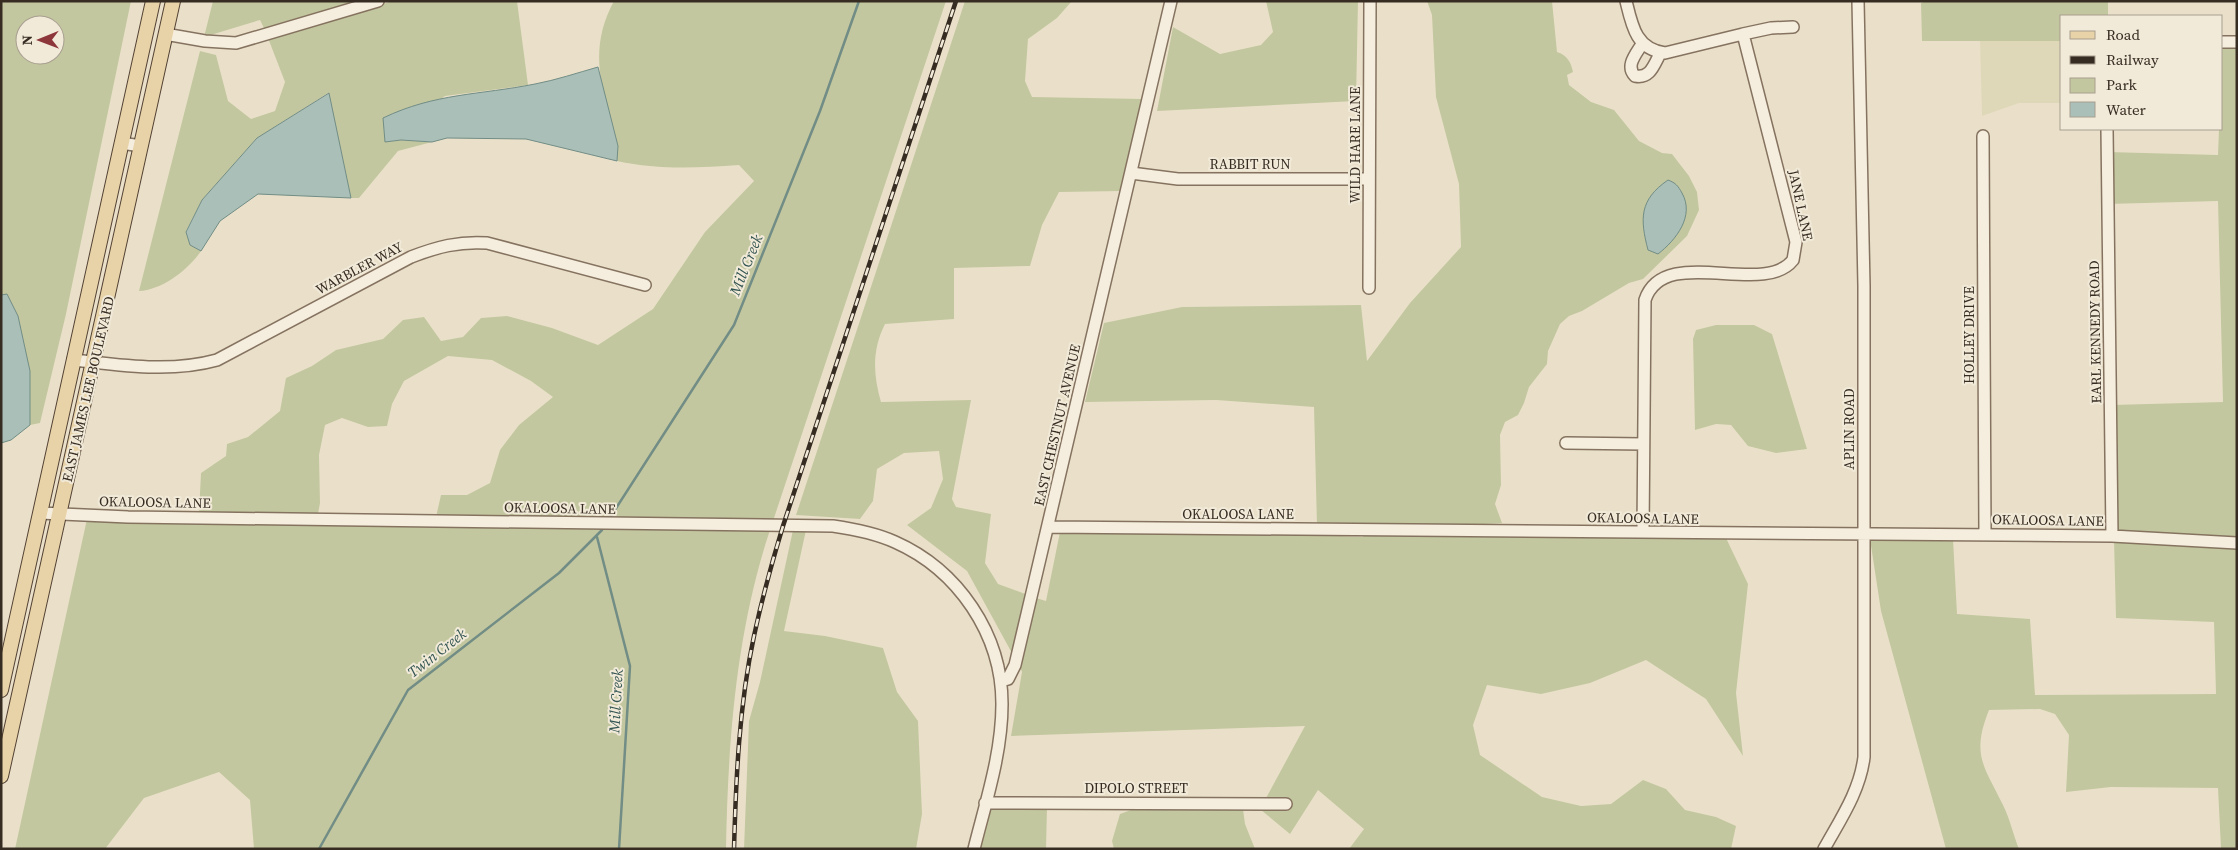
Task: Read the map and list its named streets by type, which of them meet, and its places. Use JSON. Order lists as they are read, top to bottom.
{
  "streets": {
    "main road": ["EAST JAMES LEE BOULEVARD"],
    "street": [
      "WILD HARE LANE",
      "RABBIT RUN",
      "JANE LANE",
      "WARBLER WAY",
      "EARL KENNEDY ROAD",
      "HOLLEY DRIVE",
      "EAST CHESTNUT AVENUE",
      "APLIN ROAD",
      "OKALOOSA LANE",
      "DIPOLO STREET"
    ]
  },
  "crossings": [
    ["WILD HARE LANE", "RABBIT RUN"],
    ["RABBIT RUN", "EAST CHESTNUT AVENUE"],
    ["JANE LANE", "OKALOOSA LANE"],
    ["WARBLER WAY", "EAST JAMES LEE BOULEVARD"],
    ["EARL KENNEDY ROAD", "OKALOOSA LANE"],
    ["HOLLEY DRIVE", "OKALOOSA LANE"],
    ["EAST JAMES LEE BOULEVARD", "OKALOOSA LANE"],
    ["EAST CHESTNUT AVENUE", "OKALOOSA LANE"],
    ["APLIN ROAD", "OKALOOSA LANE"]
  ],
  "water": ["Mill Creek", "Twin Creek"],
  "legend": [
    "Road",
    "Railway",
    "Park",
    "Water"
  ],
  "north": "left"
}
